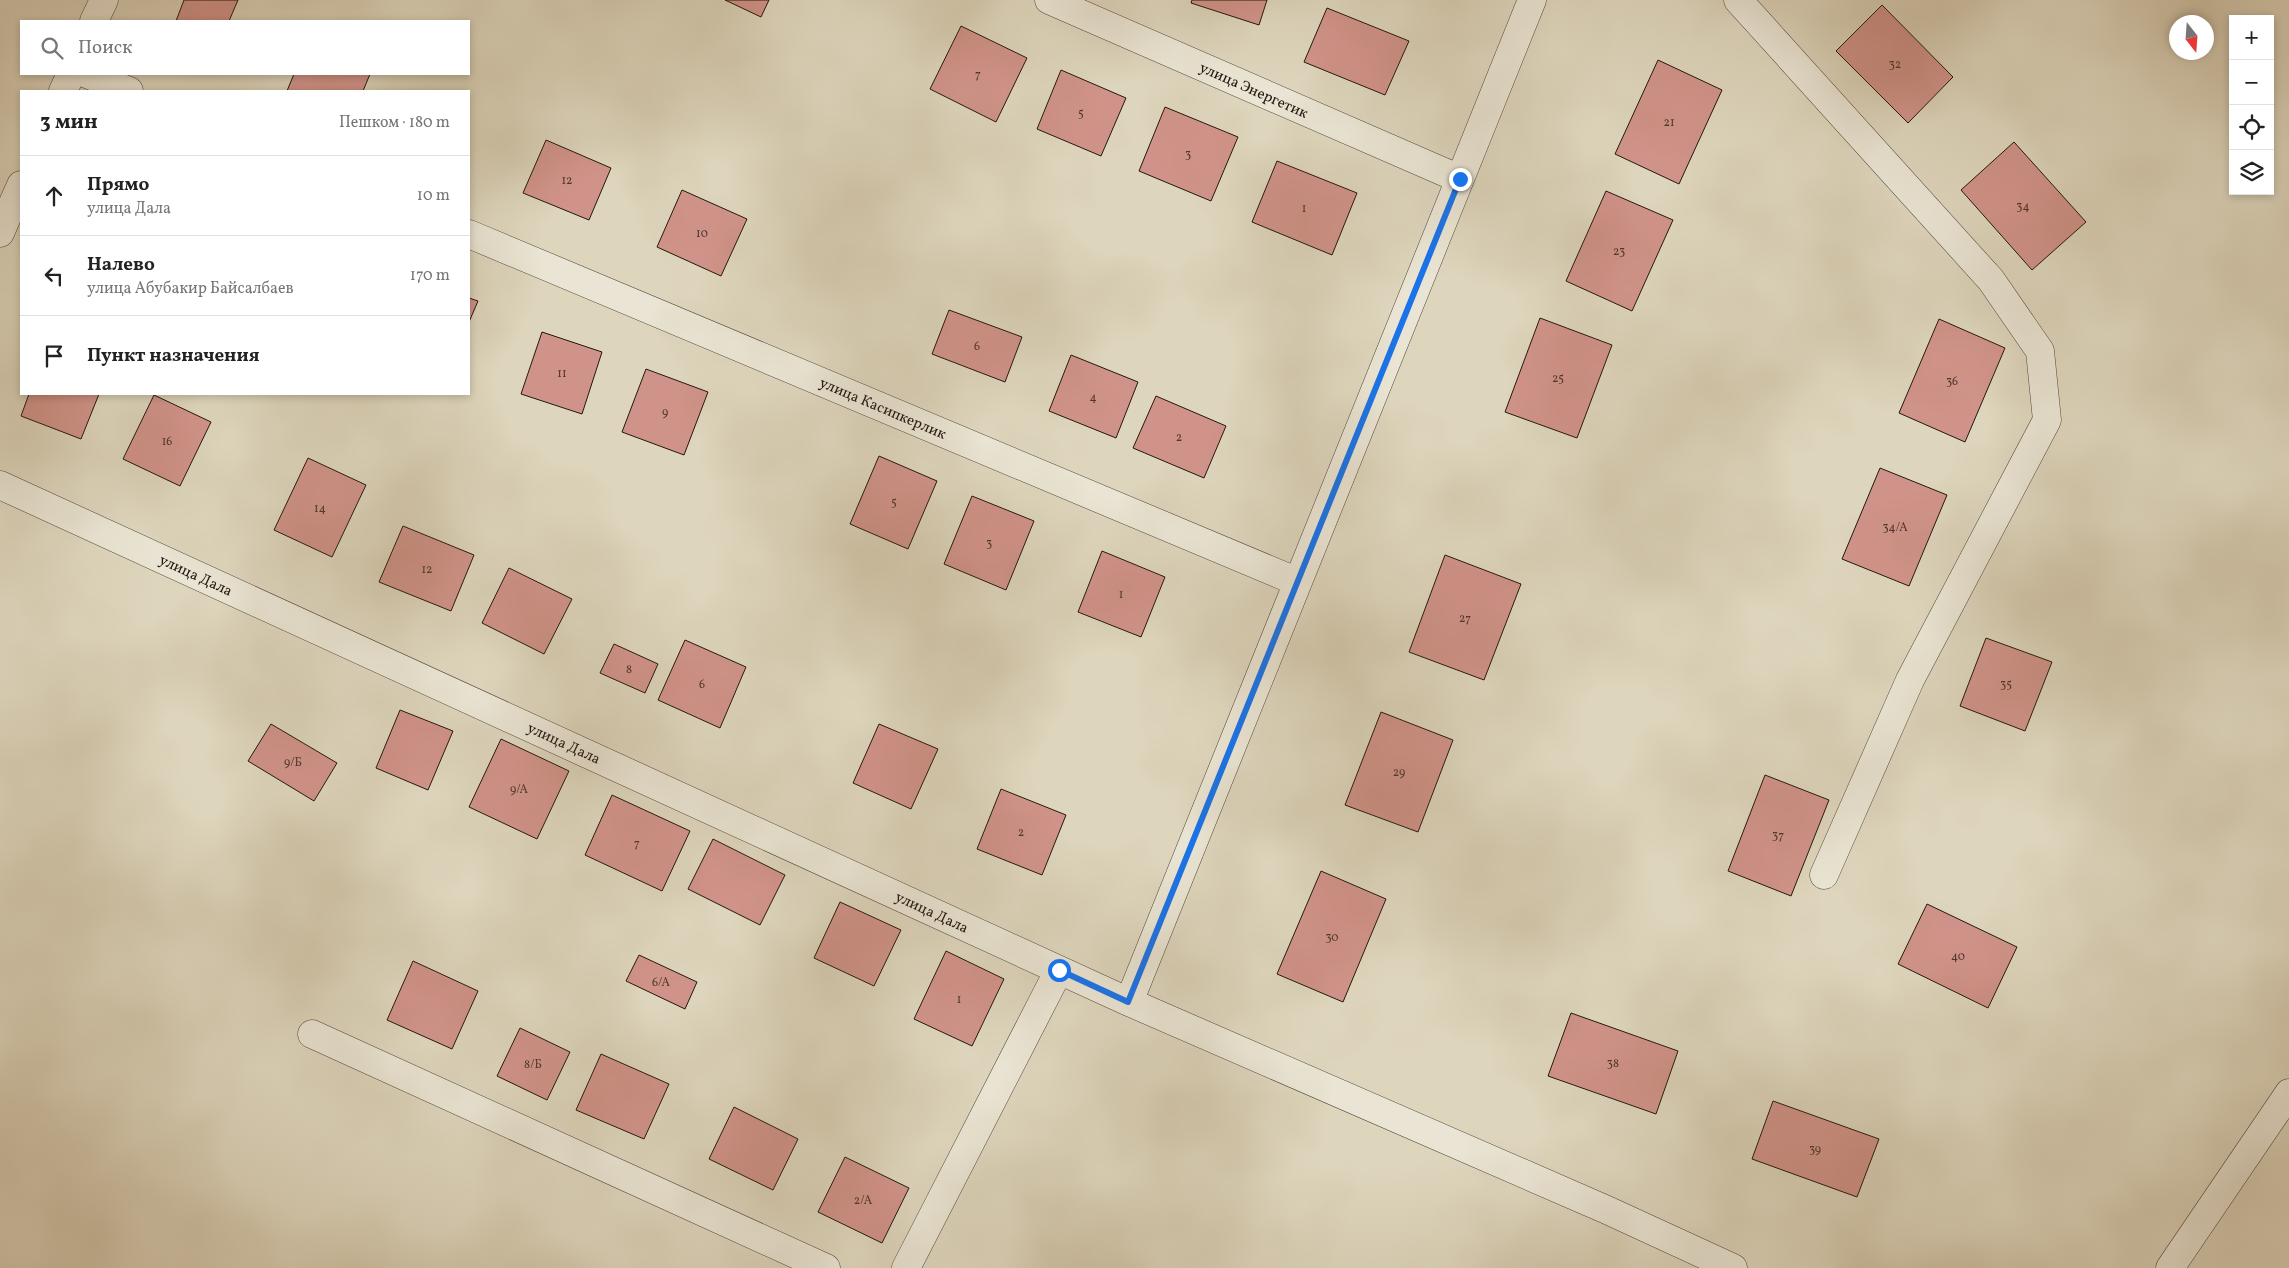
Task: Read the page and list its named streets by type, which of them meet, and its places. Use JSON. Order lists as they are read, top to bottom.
{
  "streets": {
    "street": ["улица Энергетик", "улица Касипкерлик", "улица Дала"]
  },
  "house_numbers": [
    "32",
    "7",
    "5",
    "21",
    "3",
    "12",
    "34",
    "1",
    "10",
    "23",
    "6",
    "11",
    "25",
    "36",
    "4",
    "9",
    "2",
    "16",
    "5",
    "14",
    "34/А",
    "3",
    "12",
    "1",
    "27",
    "8",
    "6",
    "35",
    "9/Б",
    "29",
    "9/А",
    "2",
    "37",
    "7",
    "30",
    "40",
    "6/А",
    "1",
    "38",
    "8/Б",
    "39",
    "2/А"
  ],
  "north": "bottom",
  "page": {
    "map_buttons": ["+", "−"],
    "search": "Поиск",
    "heading": ["3 мин", "Пешком · 180 m"],
    "list": [
      ["Прямо", "улица Дала", "10 m"],
      ["Налево", "улица Абубакир Байсалбаев", "170 m"],
      "Пункт назначения"
    ]
  }
}
